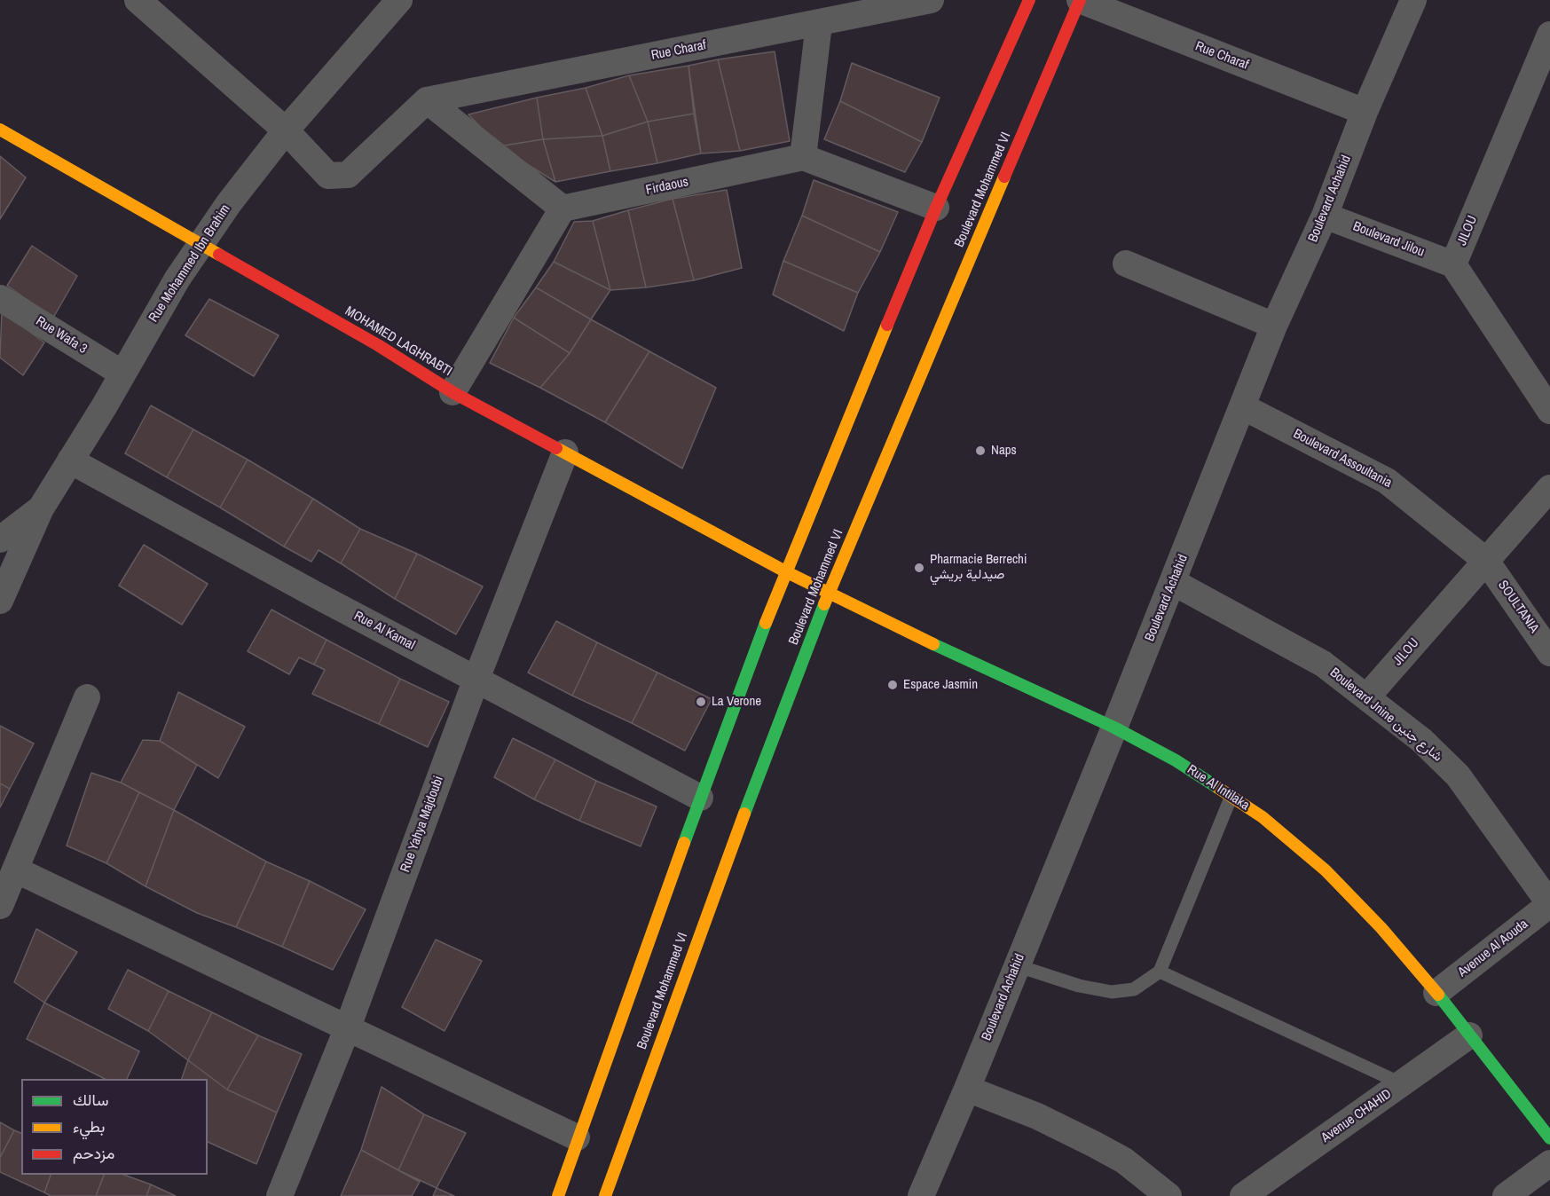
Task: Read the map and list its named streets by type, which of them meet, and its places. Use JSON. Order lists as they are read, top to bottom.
{
  "streets": {
    "main road": ["Boulevard Mohammed VI", "MOHAMED LAGHRABTI", "Rue Al Intilaka"],
    "street": [
      "Rue Charaf",
      "Firdaous",
      "Boulevard Achahid",
      "JILOU",
      "Boulevard Jilou",
      "Rue Mohammed Ibn Brahim",
      "Rue Wafa 3",
      "Boulevard Assoultania",
      "SOULTANIA",
      "Rue Al Kamal",
      "Boulevard Jnine شارع جنين",
      "Rue Yahya Majdoubi",
      "Avenue Al Aouda",
      "Avenue CHAHID"
    ]
  },
  "crossings": [
    ["Rue Charaf", "Boulevard Mohammed VI"],
    ["Rue Charaf", "Boulevard Achahid"],
    ["Boulevard Mohammed VI", "Rue Al Intilaka"],
    ["Boulevard Achahid", "Boulevard Jilou"],
    ["Boulevard Achahid", "Boulevard Assoultania"],
    ["Boulevard Achahid", "Boulevard Jnine شارع جنين"],
    ["Boulevard Achahid", "Rue Al Intilaka"],
    ["JILOU", "Boulevard Jilou"],
    ["JILOU", "Boulevard Assoultania"],
    ["JILOU", "SOULTANIA"],
    ["JILOU", "Boulevard Jnine شارع جنين"],
    ["Rue Mohammed Ibn Brahim", "Rue Wafa 3"],
    ["Rue Mohammed Ibn Brahim", "MOHAMED LAGHRABTI"],
    ["Rue Mohammed Ibn Brahim", "Rue Al Kamal"],
    ["MOHAMED LAGHRABTI", "Rue Al Intilaka"],
    ["MOHAMED LAGHRABTI", "Rue Yahya Majdoubi"],
    ["Boulevard Assoultania", "SOULTANIA"],
    ["Rue Al Kamal", "Rue Yahya Majdoubi"],
    ["Boulevard Jnine شارع جنين", "Avenue Al Aouda"],
    ["Rue Al Intilaka", "Avenue Al Aouda"],
    ["Rue Al Intilaka", "Avenue CHAHID"]
  ],
  "places": [
    "Naps",
    "Pharmacie Berrechi صيدلية بريشي",
    "Espace Jasmin",
    "La Verone"
  ],
  "legend": ["سالك", "بطيء", "مزدحم"]
}
